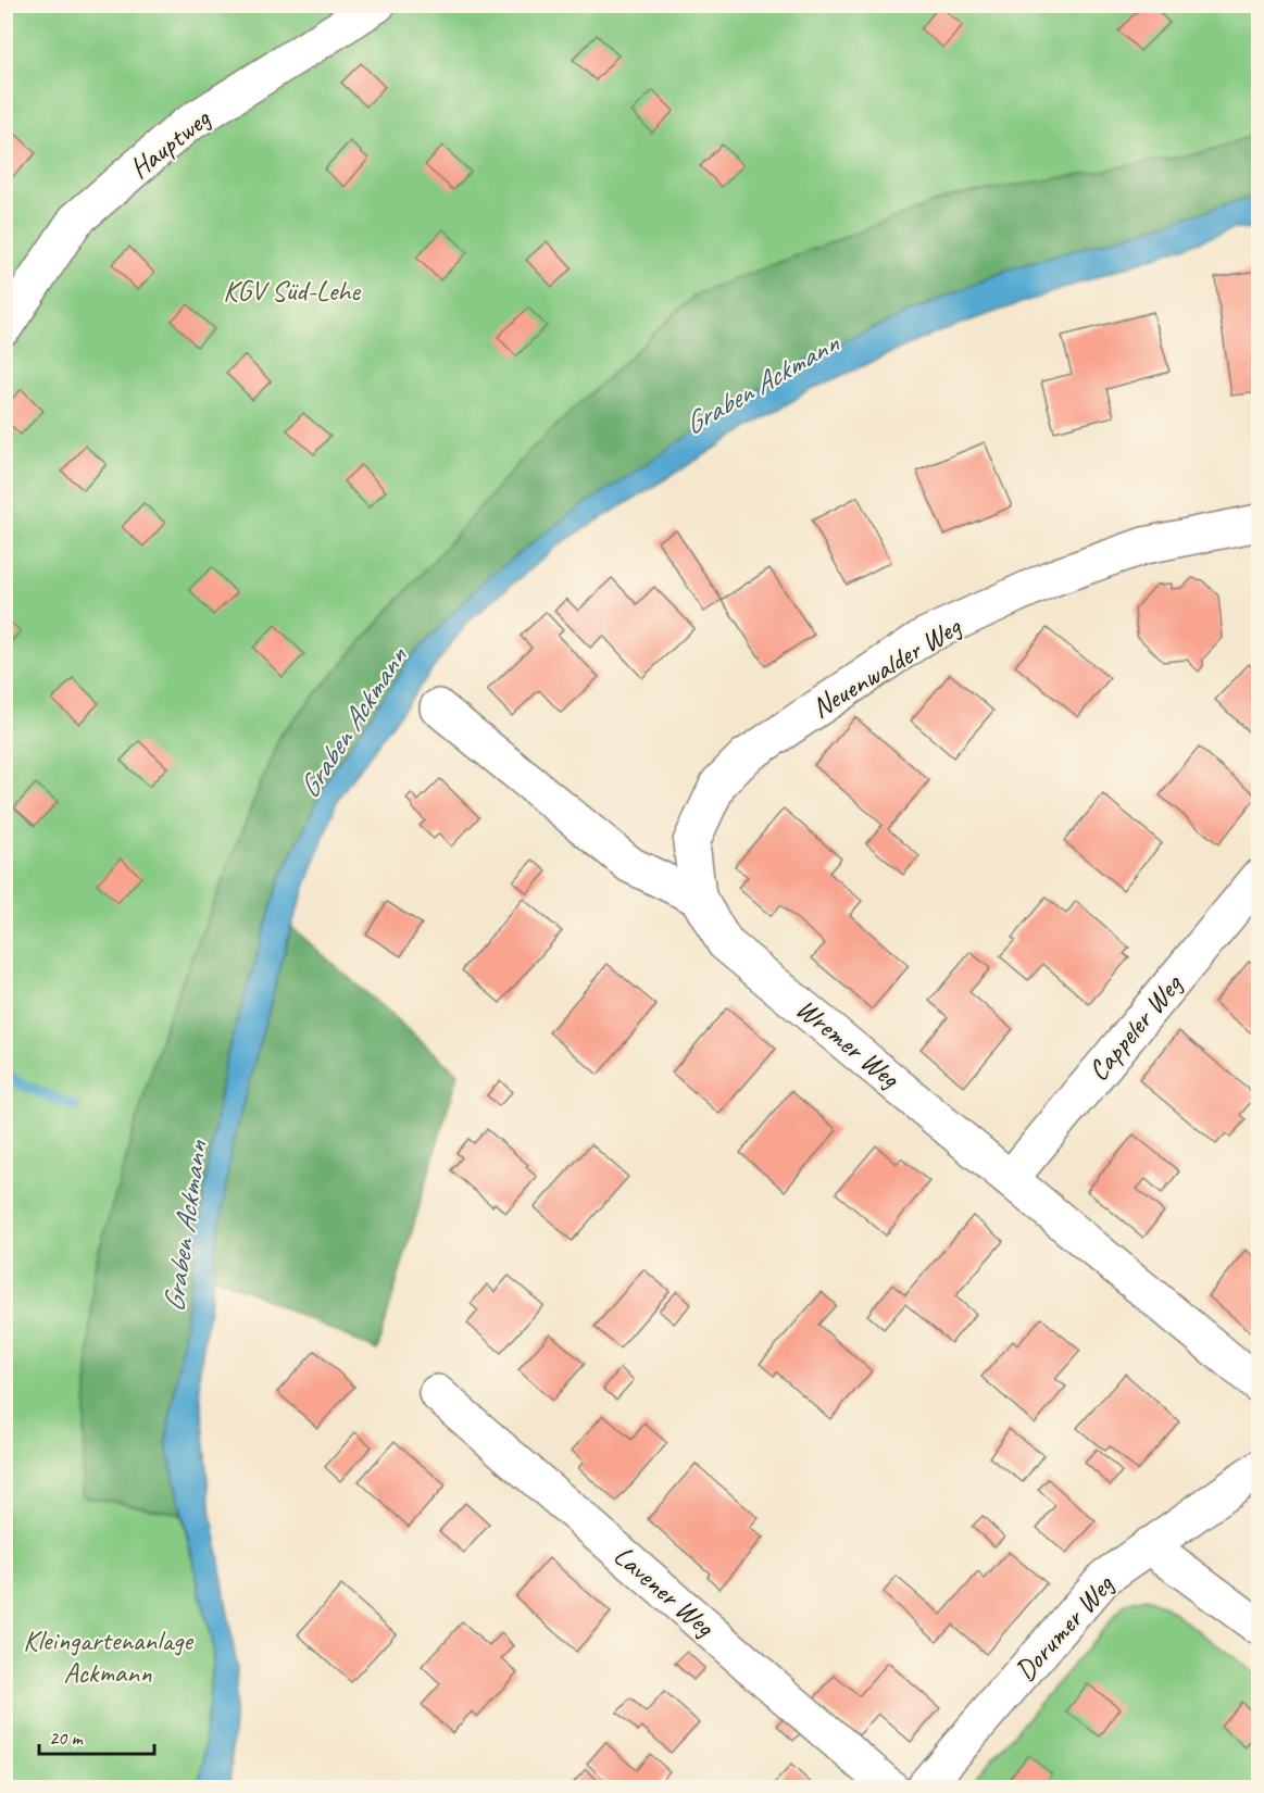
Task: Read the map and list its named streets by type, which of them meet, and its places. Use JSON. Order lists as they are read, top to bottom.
{
  "streets": {
    "street": [
      "Hauptweg",
      "Neuenwalder Weg",
      "Cappeler Weg",
      "Wremer Weg",
      "Lavener Weg",
      "Dorumer Weg"
    ]
  },
  "crossings": [
    ["Neuenwalder Weg", "Wremer Weg"],
    ["Cappeler Weg", "Wremer Weg"]
  ],
  "water": ["Graben Ackmann"],
  "parks": ["KGV Süd-Lehe", "Kleingartenanlage Ackmann"],
  "scale_bar": "20 m"
}
